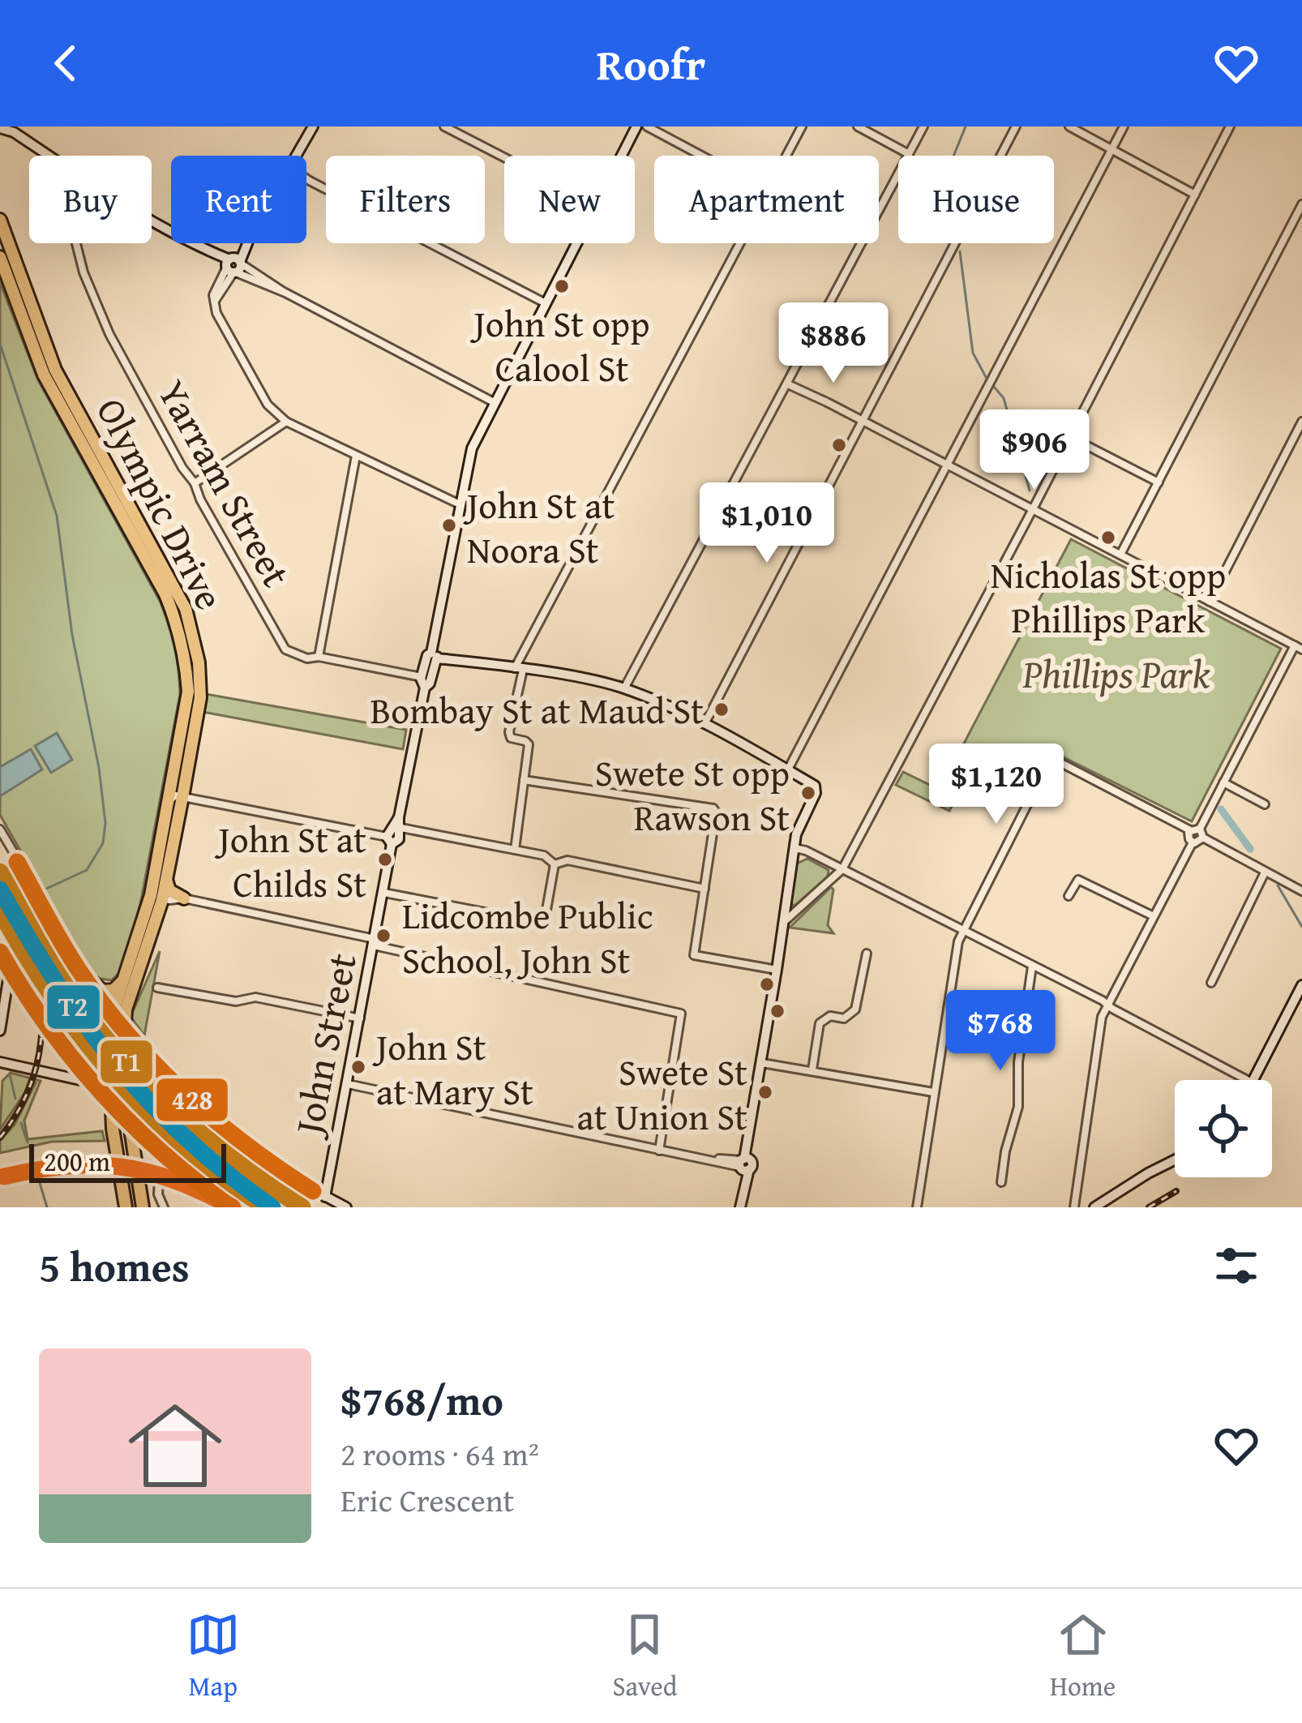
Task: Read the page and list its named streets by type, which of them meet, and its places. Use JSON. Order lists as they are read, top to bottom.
{
  "streets": {
    "highway": ["Olympic Drive"],
    "street": ["Yarram Street", "John Street"]
  },
  "crossings": [
    ["Yarram Street", "John Street"]
  ],
  "parks": ["Phillips Park"],
  "places": [
    "John St opp Calool St",
    "John St at Noora St",
    "Nicholas St opp Phillips Park",
    "Bombay St at Maud St",
    "Swete St opp Rawson St",
    "John St at Childs St",
    "Lidcombe Public School, John St",
    "John St at Mary St",
    "Swete St at Union St"
  ],
  "lines": ["transit line 428", "transit line T1", "transit line T2"],
  "scale_bar": "200 m",
  "page": {
    "header": "Roofr",
    "chip": [
      "Buy",
      "Rent",
      "Filters",
      "New",
      "Apartment",
      "House"
    ],
    "price": [
      "$886",
      "$906",
      "$1,010",
      "$1,120",
      "$768"
    ],
    "scale": "200 m",
    "heading": "5 homes",
    "list": [
      {
        "name": "$768/mo",
        "note": "2 rooms · 64 m² · Eric Crescent"
      }
    ],
    "tabs": ["Map", "Saved", "Home"]
  }
}
